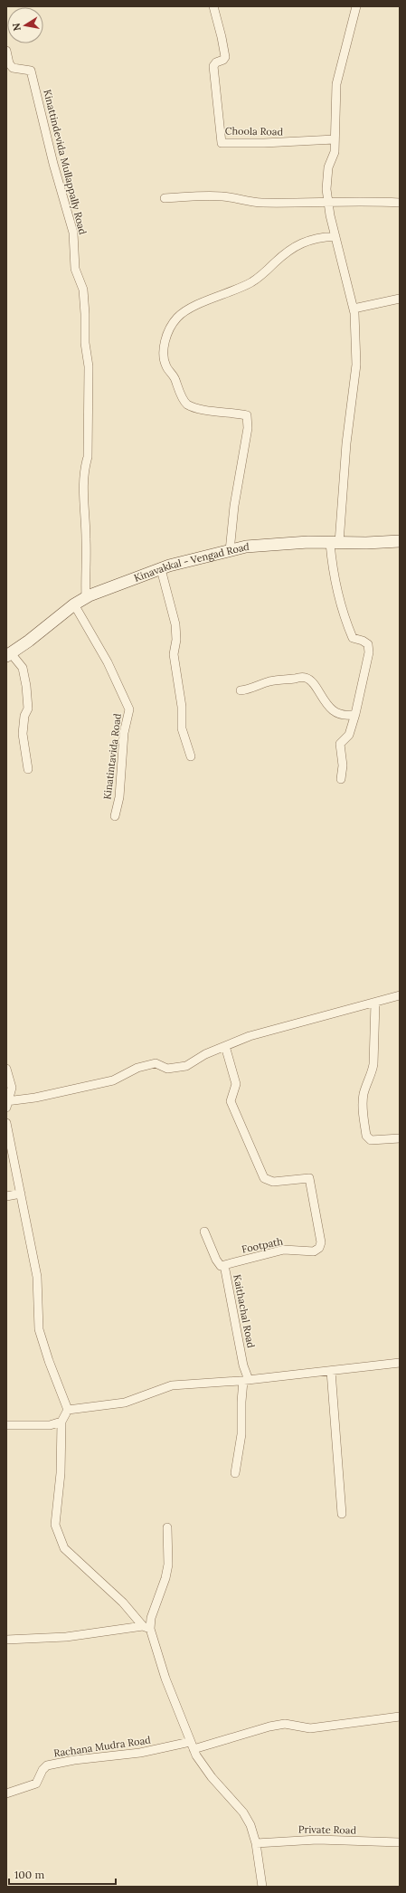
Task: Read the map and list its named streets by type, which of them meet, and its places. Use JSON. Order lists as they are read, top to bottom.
{
  "streets": {
    "main road": ["Kinavakkal - Vengad Road"],
    "street": [
      "Choola Road",
      "Kinattindevida Mullappally Road",
      "Kinatintavida Road",
      "Footpath",
      "Kaithachal Road",
      "Rachana Mudra Road",
      "Private Road"
    ]
  },
  "crossings": [
    ["Kinattindevida Mullappally Road", "Kinavakkal - Vengad Road"],
    ["Kinavakkal - Vengad Road", "Kinatintavida Road"],
    ["Footpath", "Kaithachal Road"]
  ],
  "scale_bar": "100 m",
  "north": "left"
}
